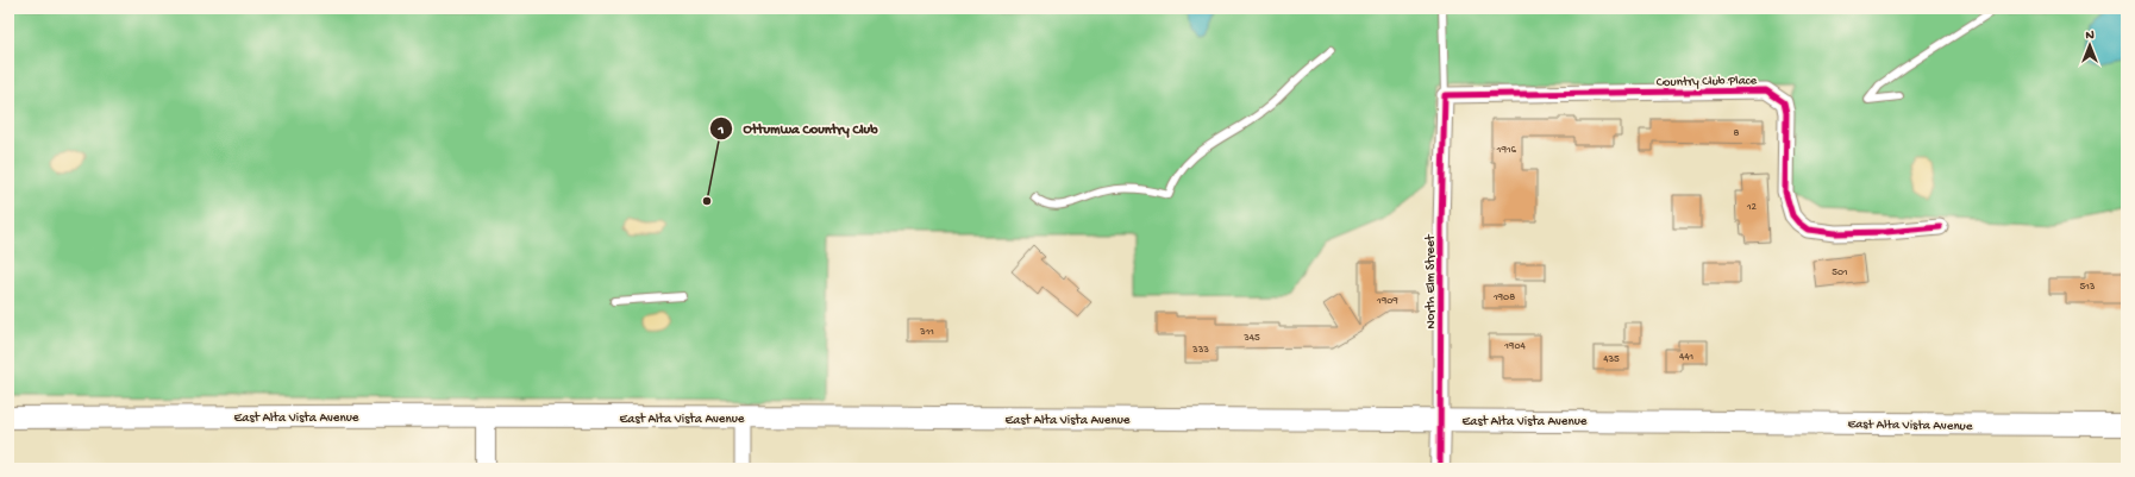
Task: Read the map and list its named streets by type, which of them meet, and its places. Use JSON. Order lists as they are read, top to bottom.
{
  "streets": {
    "main road": ["East Alta Vista Avenue"],
    "street": ["Country Club Place", "North Elm Street"]
  },
  "crossings": [
    ["Country Club Place", "North Elm Street"],
    ["North Elm Street", "East Alta Vista Avenue"]
  ],
  "places": ["Ottumwa Country Club"],
  "house_numbers": [
    "8",
    "1916",
    "12",
    "501",
    "513",
    "1908",
    "1909",
    "311",
    "345",
    "1904",
    "333",
    "441",
    "435"
  ],
  "north": "top"
}
